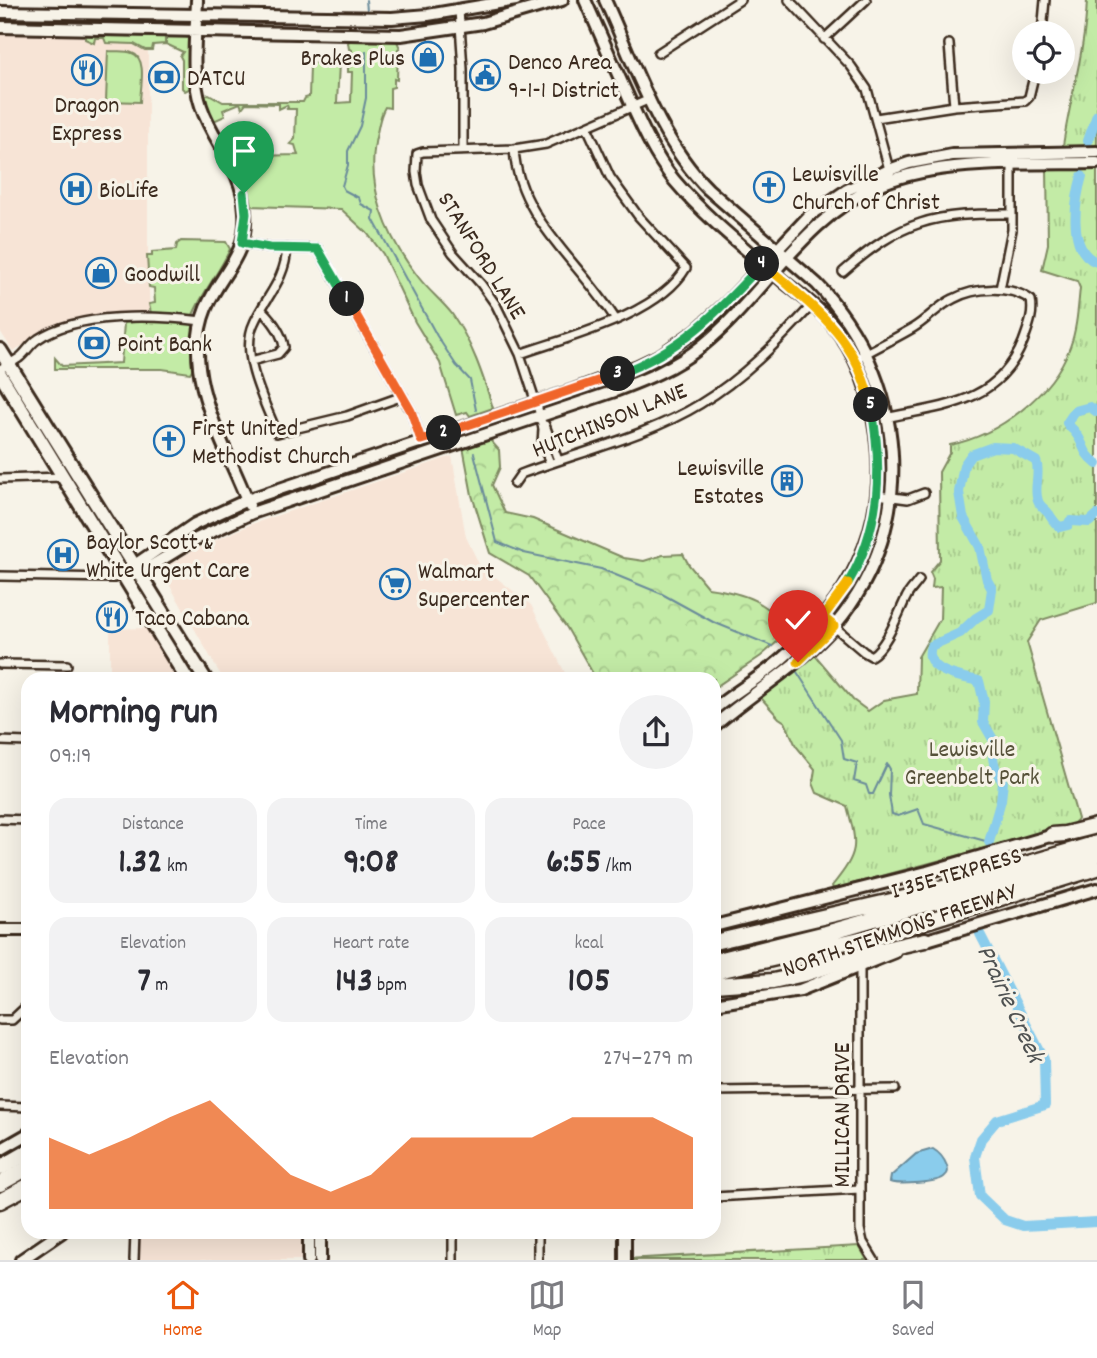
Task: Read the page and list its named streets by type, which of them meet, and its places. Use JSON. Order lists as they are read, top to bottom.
{
  "streets": {
    "highway": ["I 35E TEXPRESS", "NORTH STEMMONS FREEWAY"],
    "street": ["STANFORD LANE", "HUTCHINSON LANE", "MILLICAN DRIVE"]
  },
  "crossings": [
    ["STANFORD LANE", "HUTCHINSON LANE"],
    ["NORTH STEMMONS FREEWAY", "MILLICAN DRIVE"]
  ],
  "water": ["Prairie Creek"],
  "parks": ["Lewisville Greenbelt Park"],
  "places": {
    "shop": ["Brakes Plus", "Goodwill"],
    "restaurant": ["Dragon Express", "Taco Cabana"],
    "public building": ["Denco Area 9-1-1 District"],
    "bank": ["DATCU", "Point Bank"],
    "church": ["Lewisville Church of Christ", "First United Methodist Church"],
    "hospital": ["BioLife", "Baylor Scott & White Urgent Care"],
    "building": ["Lewisville Estates"],
    "supermarket": ["Walmart Supercenter"]
  },
  "page": {
    "pins": [
      "4",
      "1",
      "3",
      "5",
      "2"
    ],
    "heading": ["Morning run", "09:19"],
    "stats": [
      ["Distance", "1.32 km"],
      ["Time", "9:08"],
      ["Pace", "6:55 /km"],
      ["Elevation", "7 m"],
      ["Heart rate", "143 bpm"],
      ["kcal", "105"]
    ],
    "chart": ["Elevation", "274–279 m"],
    "tabs": ["Home", "Map", "Saved"]
  }
}
